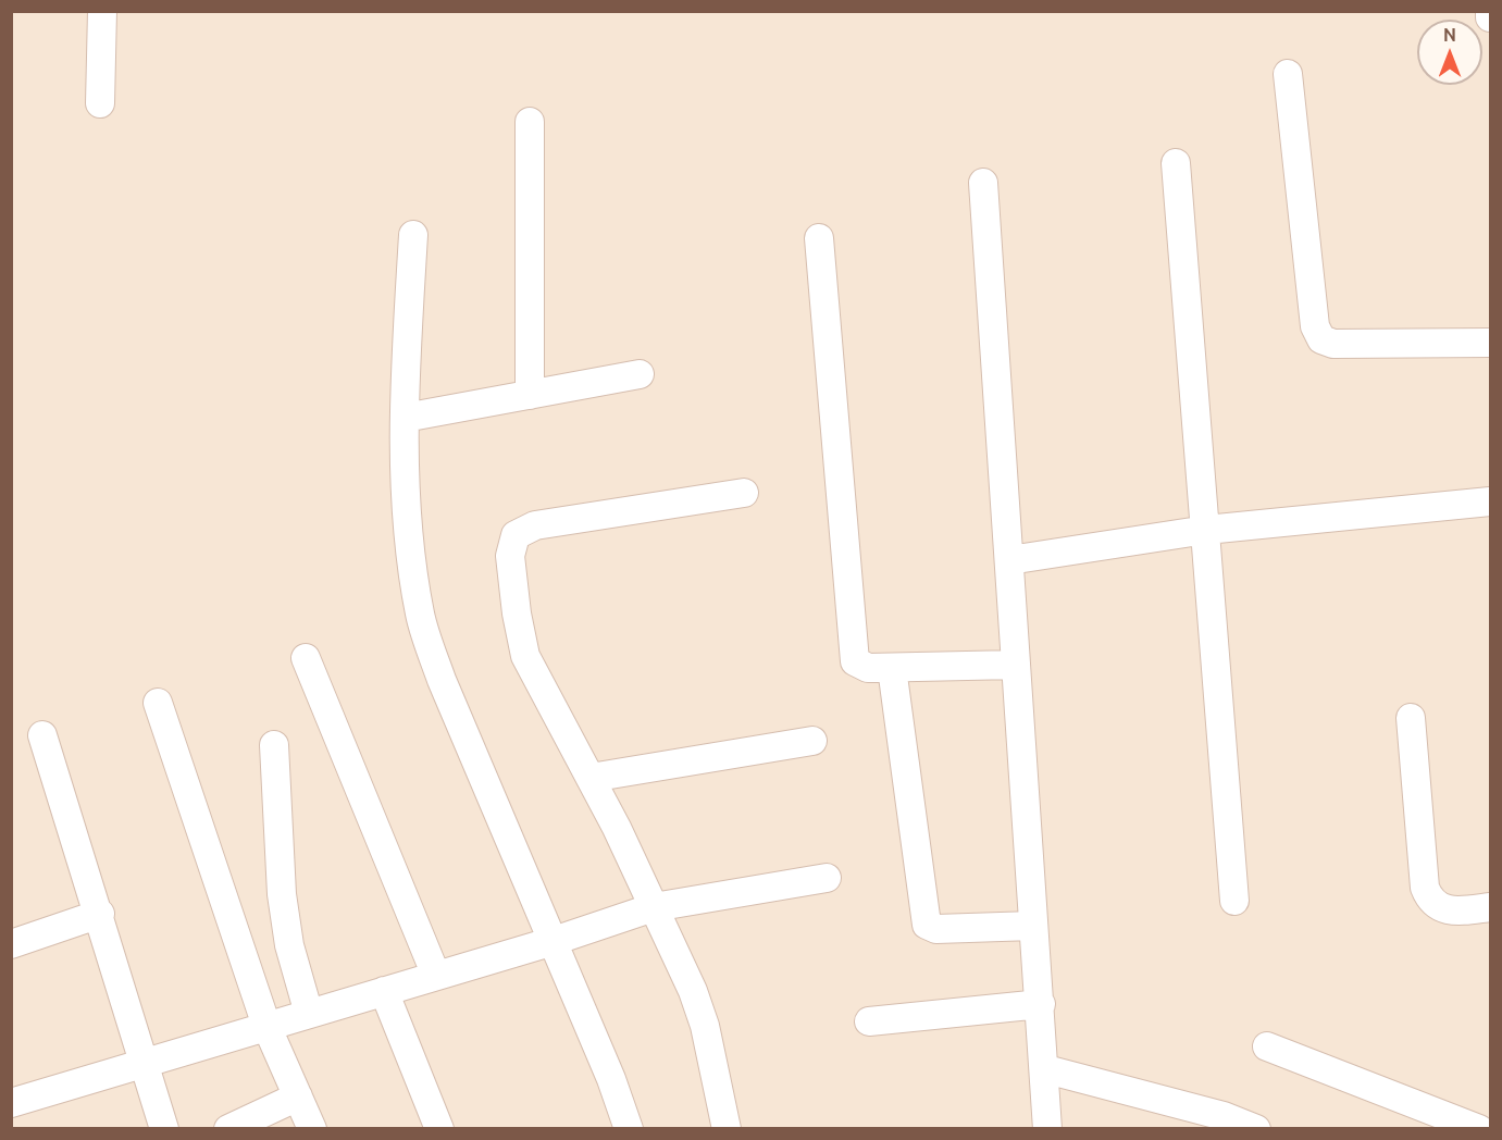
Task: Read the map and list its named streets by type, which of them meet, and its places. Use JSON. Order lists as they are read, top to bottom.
{
  "north": "top"
}
